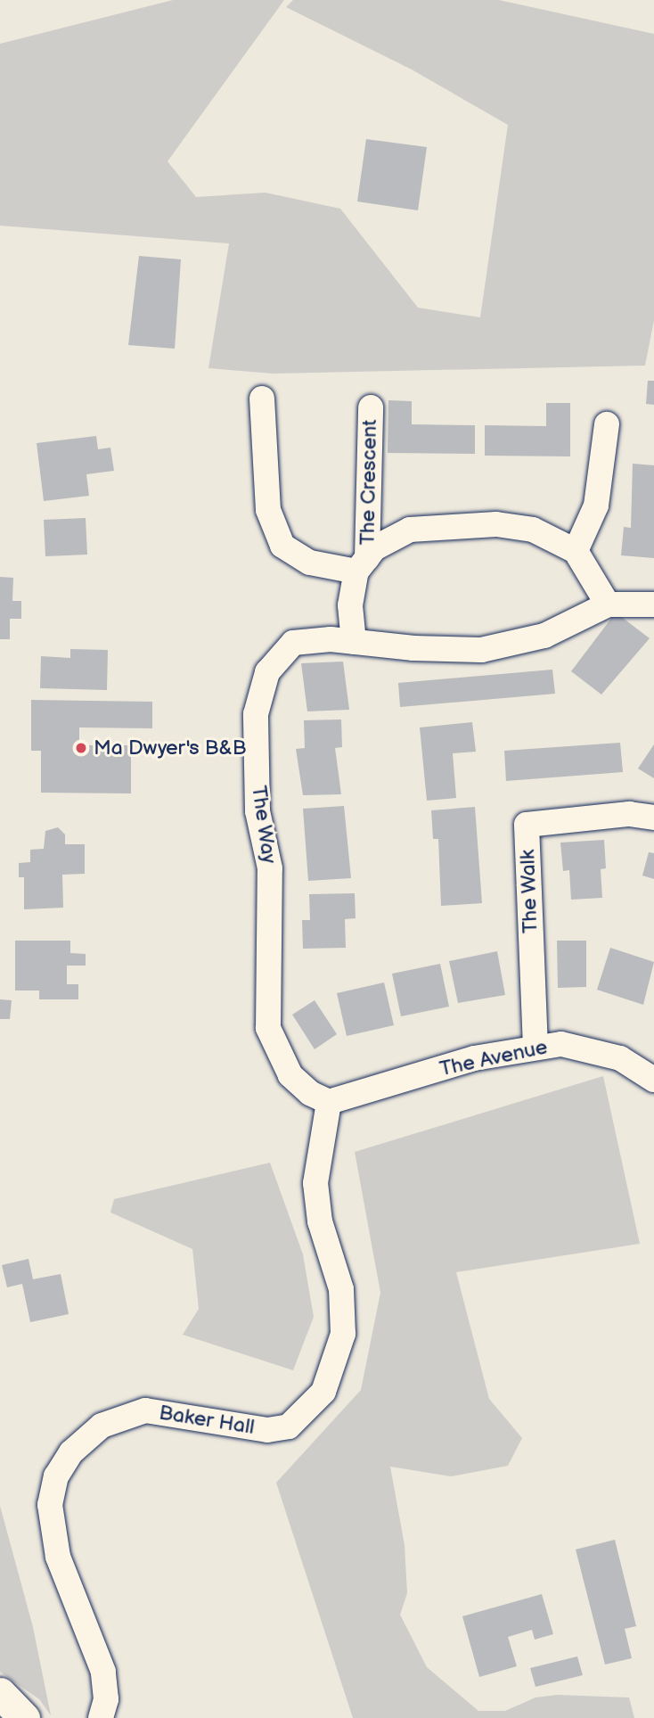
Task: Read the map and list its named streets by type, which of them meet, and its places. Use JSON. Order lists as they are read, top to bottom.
{
  "streets": {
    "street": [
      "The Crescent",
      "The Way",
      "The Walk",
      "The Avenue",
      "Baker Hall"
    ]
  },
  "crossings": [
    ["The Crescent", "The Way"],
    ["The Way", "The Avenue"],
    ["The Way", "Baker Hall"],
    ["The Walk", "The Avenue"],
    ["The Avenue", "Baker Hall"]
  ],
  "places": ["Ma Dwyer's B&B"]
}
